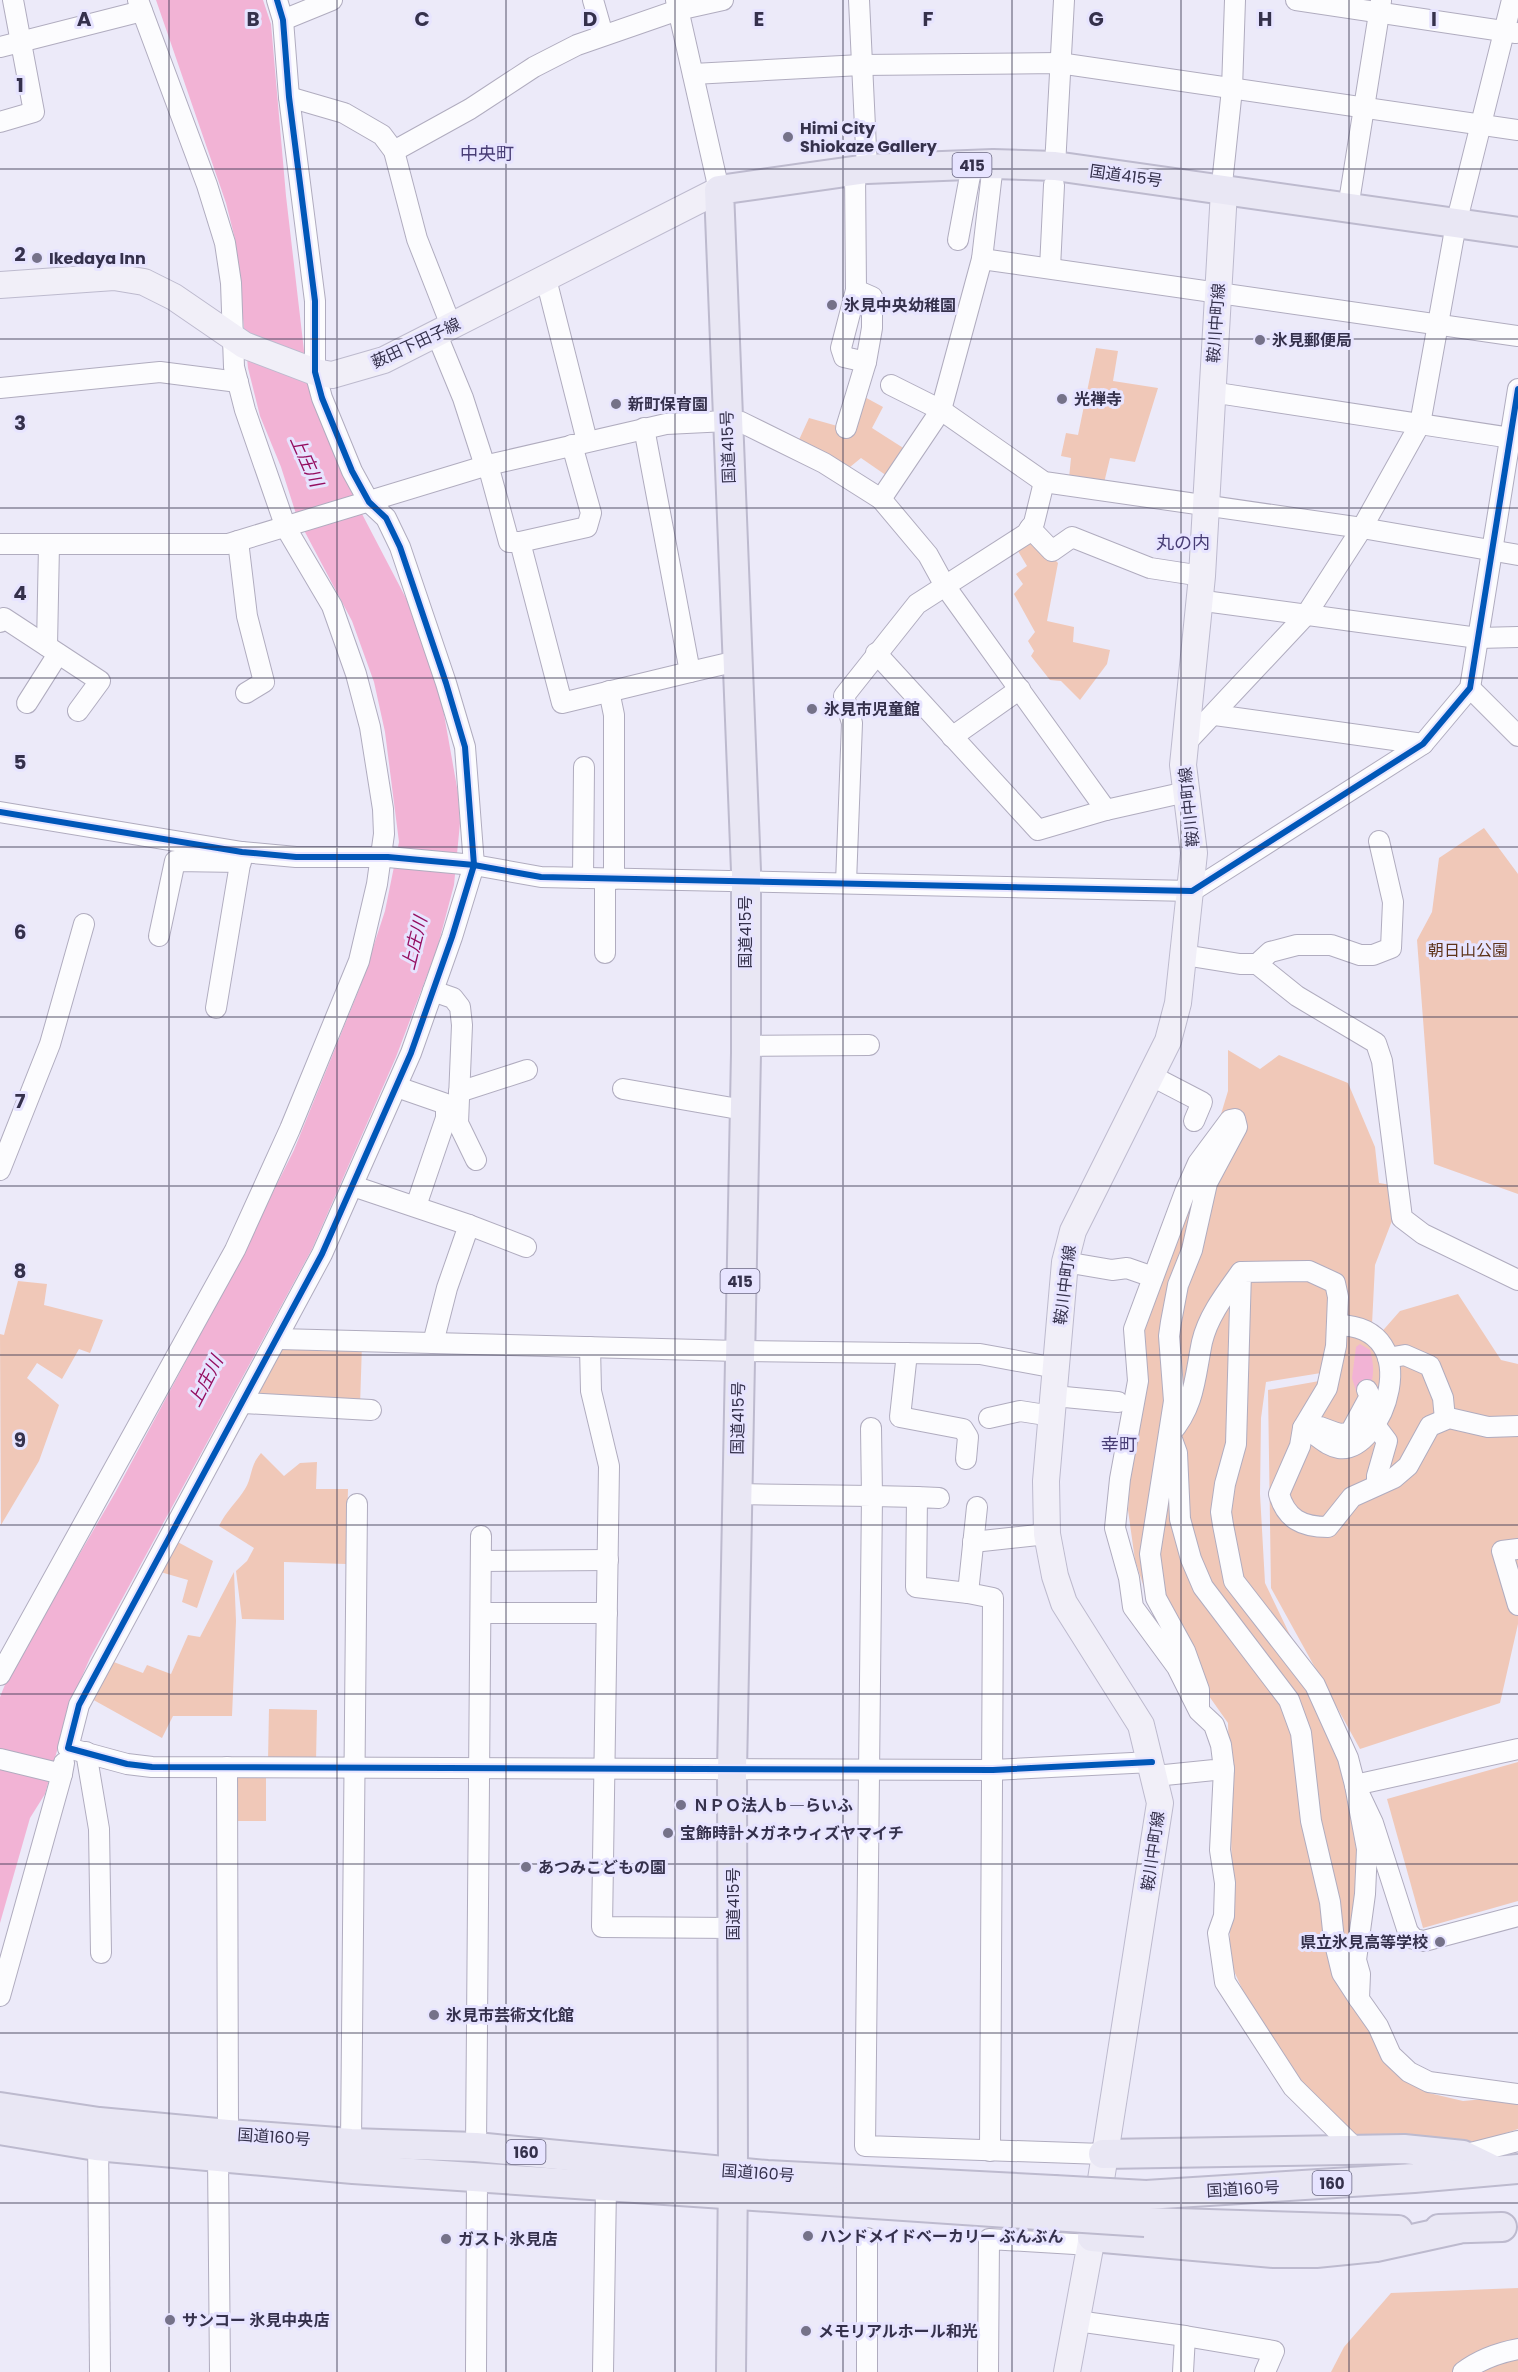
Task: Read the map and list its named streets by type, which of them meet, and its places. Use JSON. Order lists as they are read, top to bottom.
{
  "streets": {
    "highway": [
      "415",
      "国道415号",
      "国道160号",
      "160"
    ],
    "main road": ["鞍川中町線", "薮田下田子線"]
  },
  "crossings": [
    ["国道415号", "鞍川中町線"],
    ["国道415号", "薮田下田子線"],
    ["国道415号", "国道160号"]
  ],
  "districts": ["中央町", "丸の内", "幸町"],
  "water": ["上庄川"],
  "parks": ["朝日山公園"],
  "places": [
    "Himi City Shiokaze Gallery",
    "Ikedaya Inn",
    "氷見中央幼稚園",
    "氷見郵便局",
    "光禅寺",
    "新町保育園",
    "氷見市児童館",
    "ＮＰＯ法人ｂ―らいふ",
    "宝飾時計メガネウィズヤマイチ",
    "あつみこどもの園",
    "県立氷見高等学校",
    "氷見市芸術文化館",
    "ハンドメイドベーカリー ぶんぶん",
    "ガスト 氷見店",
    "サンコー 氷見中央店",
    "メモリアルホール和光"
  ],
  "grid": {
    "columns": [
      "A",
      "B",
      "C",
      "D",
      "E",
      "F",
      "G",
      "H",
      "I"
    ],
    "rows": [
      "1",
      "2",
      "3",
      "4",
      "5",
      "6",
      "7",
      "8",
      "9"
    ]
  }
}
